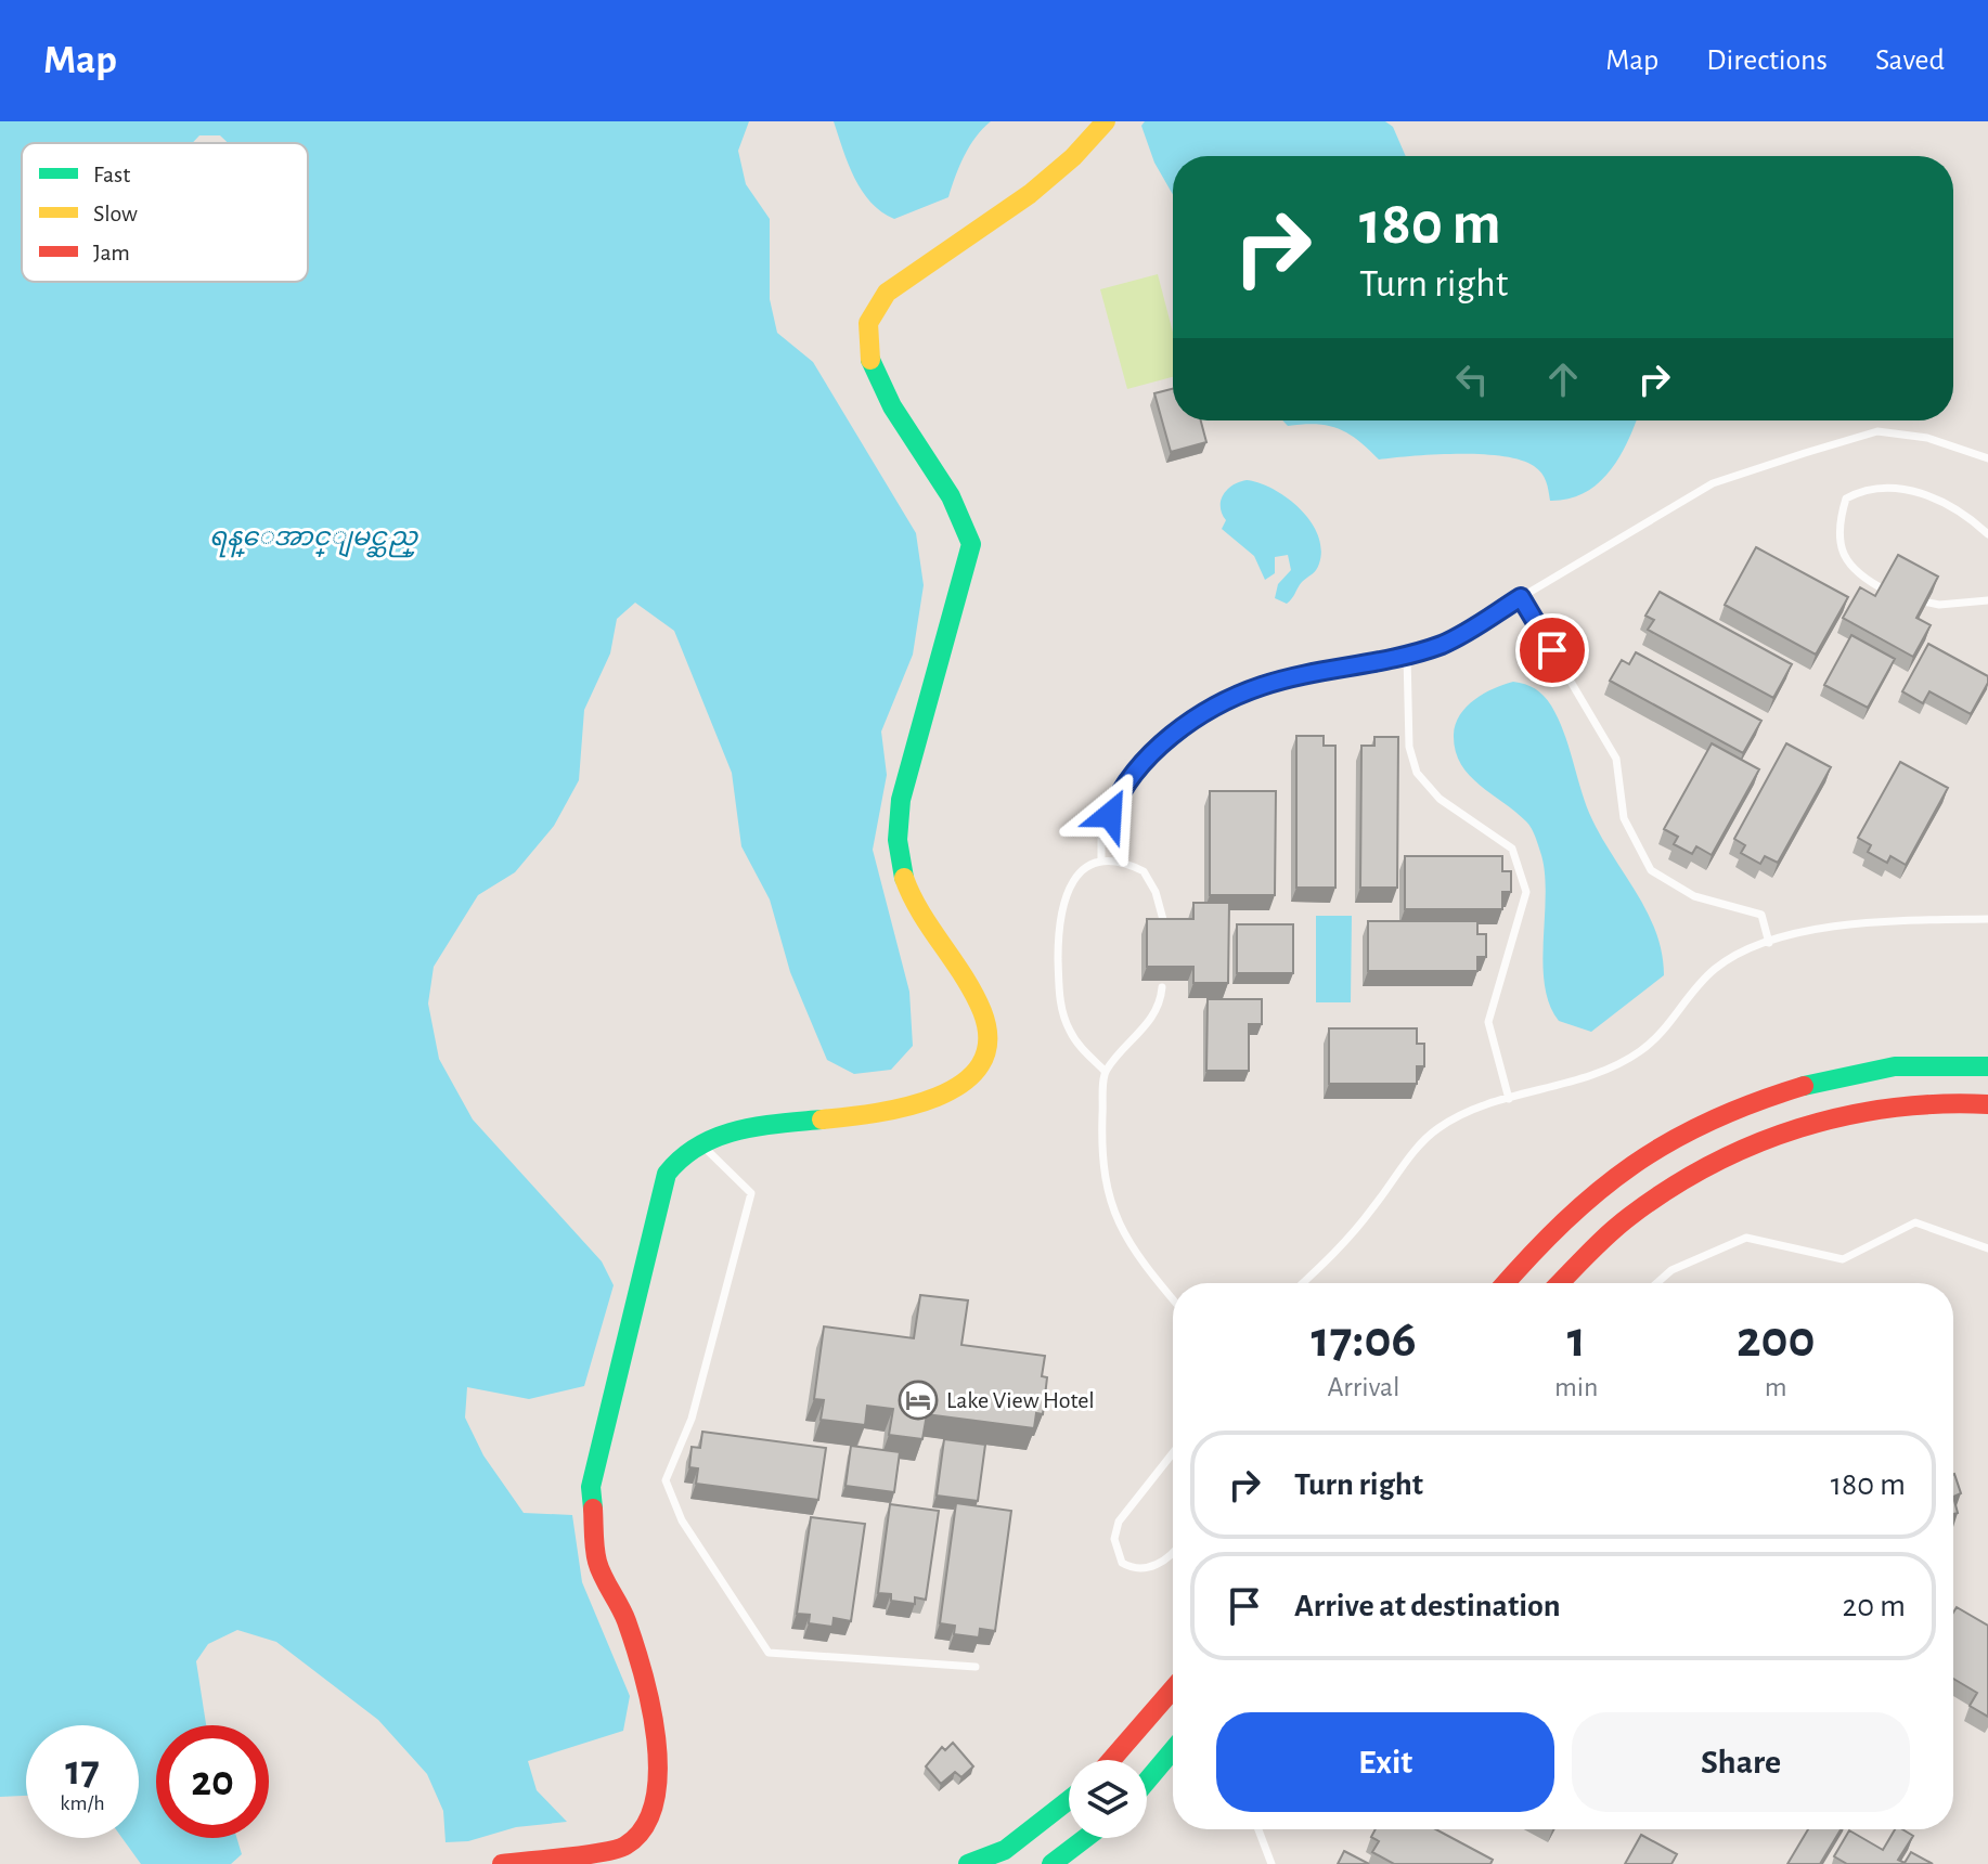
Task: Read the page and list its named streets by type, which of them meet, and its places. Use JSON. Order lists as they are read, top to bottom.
{
  "water": ["ရန္ေအာင္ျမင္ဆည္"],
  "places": {
    "hotel": ["Lake View Hotel"]
  },
  "legend": ["Fast", "Slow", "Jam"],
  "page": {
    "header": "Map",
    "nav": ["Map", "Directions", "Saved"],
    "turn": ["180 m", "Turn right"],
    "eta": [
      "17:06",
      "Arrival",
      "1",
      "min",
      "200",
      "m"
    ],
    "list": [
      {
        "name": "Turn right",
        "value": "180 m"
      },
      {
        "name": "Arrive at destination",
        "value": "20 m"
      }
    ],
    "buttons": ["Exit", "Share"],
    "speed": "17 km/h",
    "limit": "20"
  }
}
